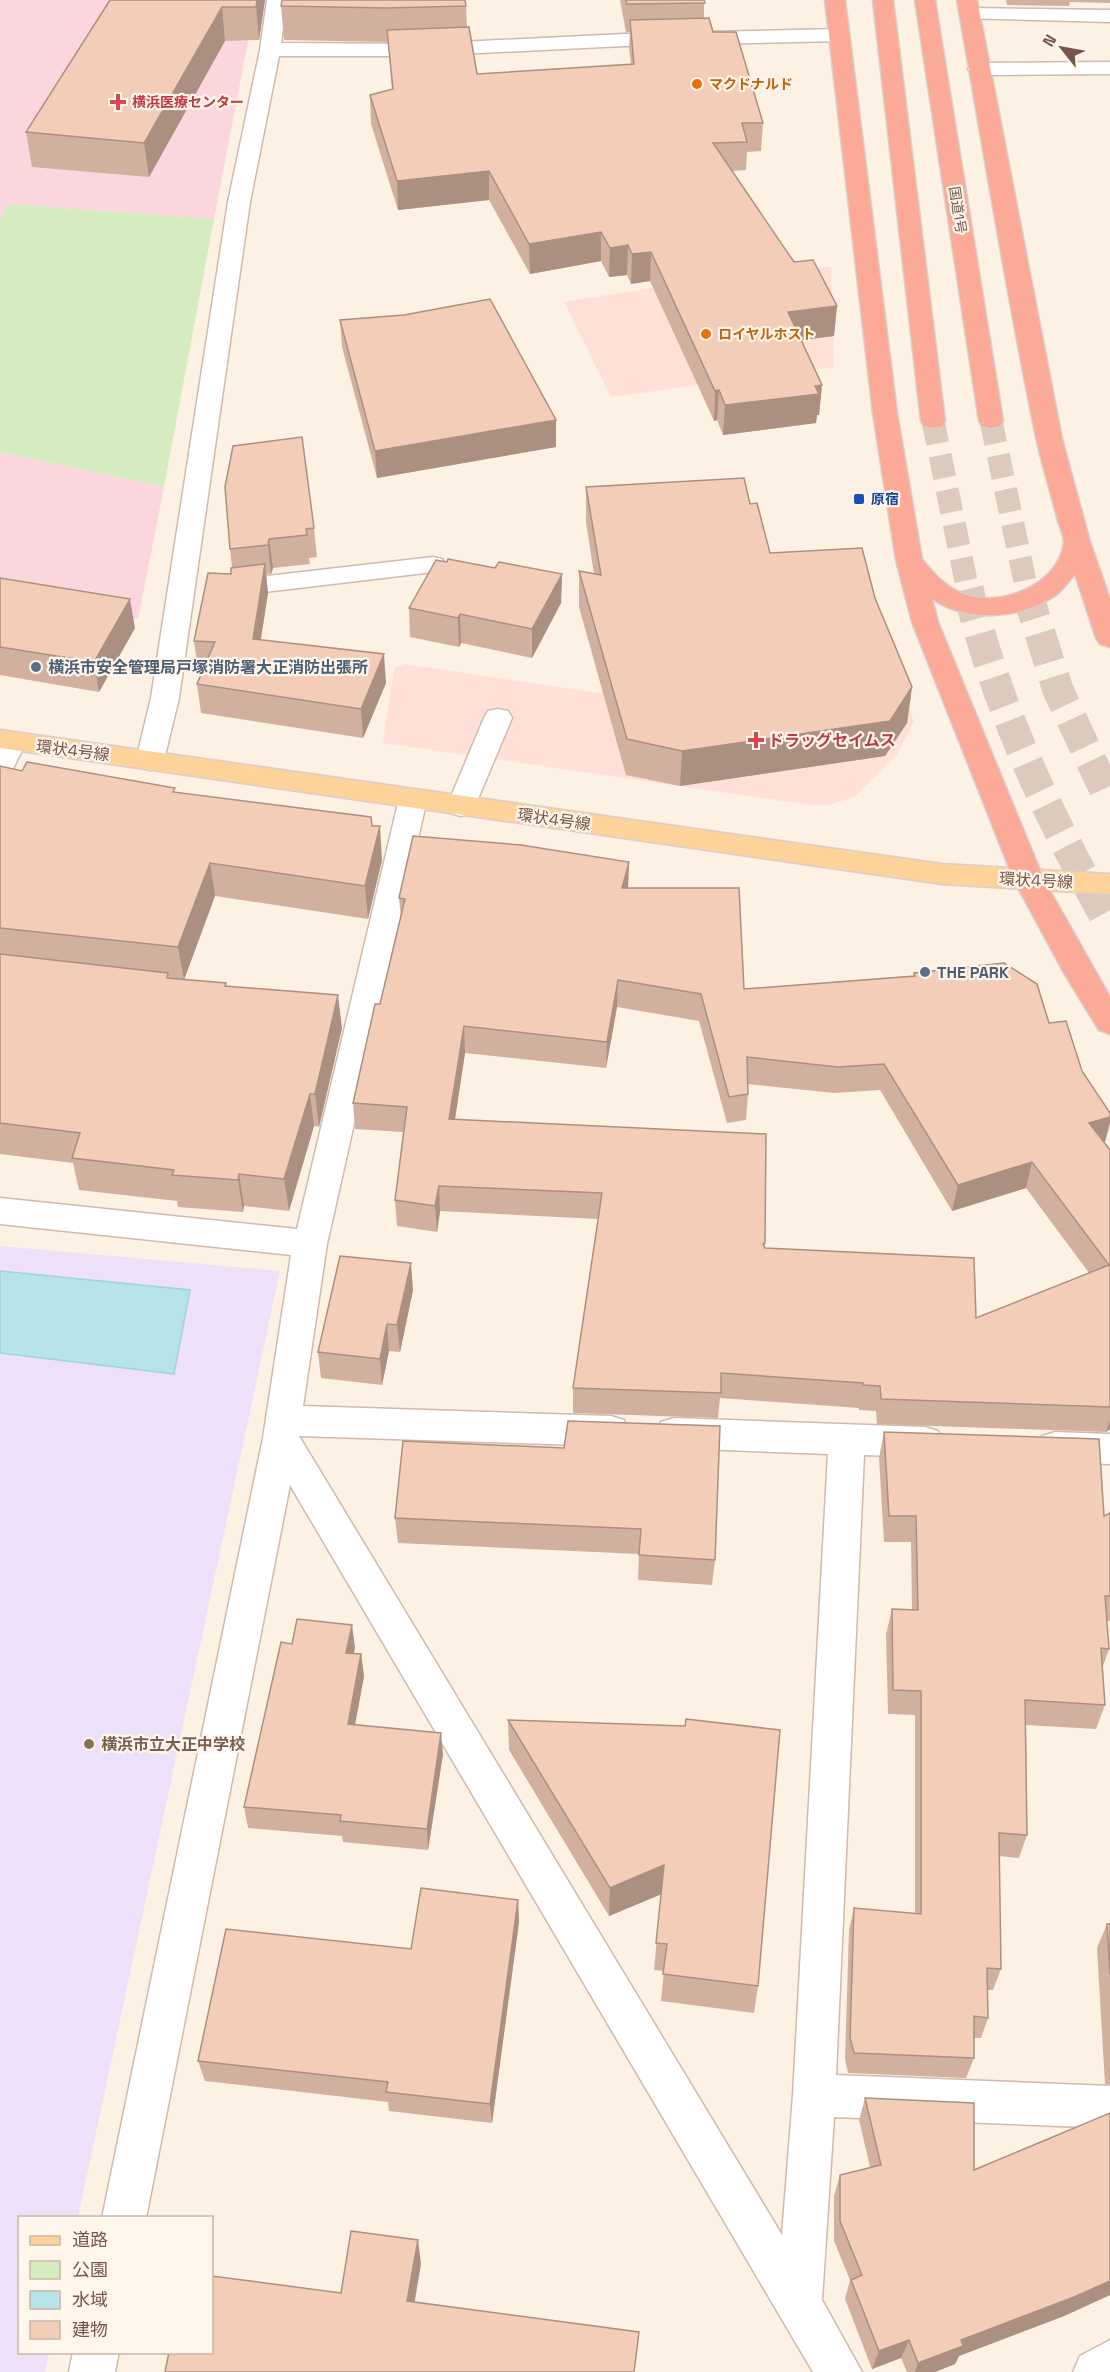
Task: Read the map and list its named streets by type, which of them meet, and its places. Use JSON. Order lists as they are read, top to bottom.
{
  "streets": {
    "highway": ["国道1号"],
    "main road": ["環状4号線"]
  },
  "places": {
    "other": [
      "マクドナルド",
      "ロイヤルホスト",
      "横浜市安全管理局戸塚消防署大正消防出張所",
      "THE PARK",
      "横浜市立大正中学校"
    ],
    "health": ["横浜医療センター", "ドラッグセイムス"],
    "transit": ["原宿"]
  },
  "legend": [
    "道路",
    "公園",
    "水域",
    "建物"
  ],
  "north": "top left"
}
